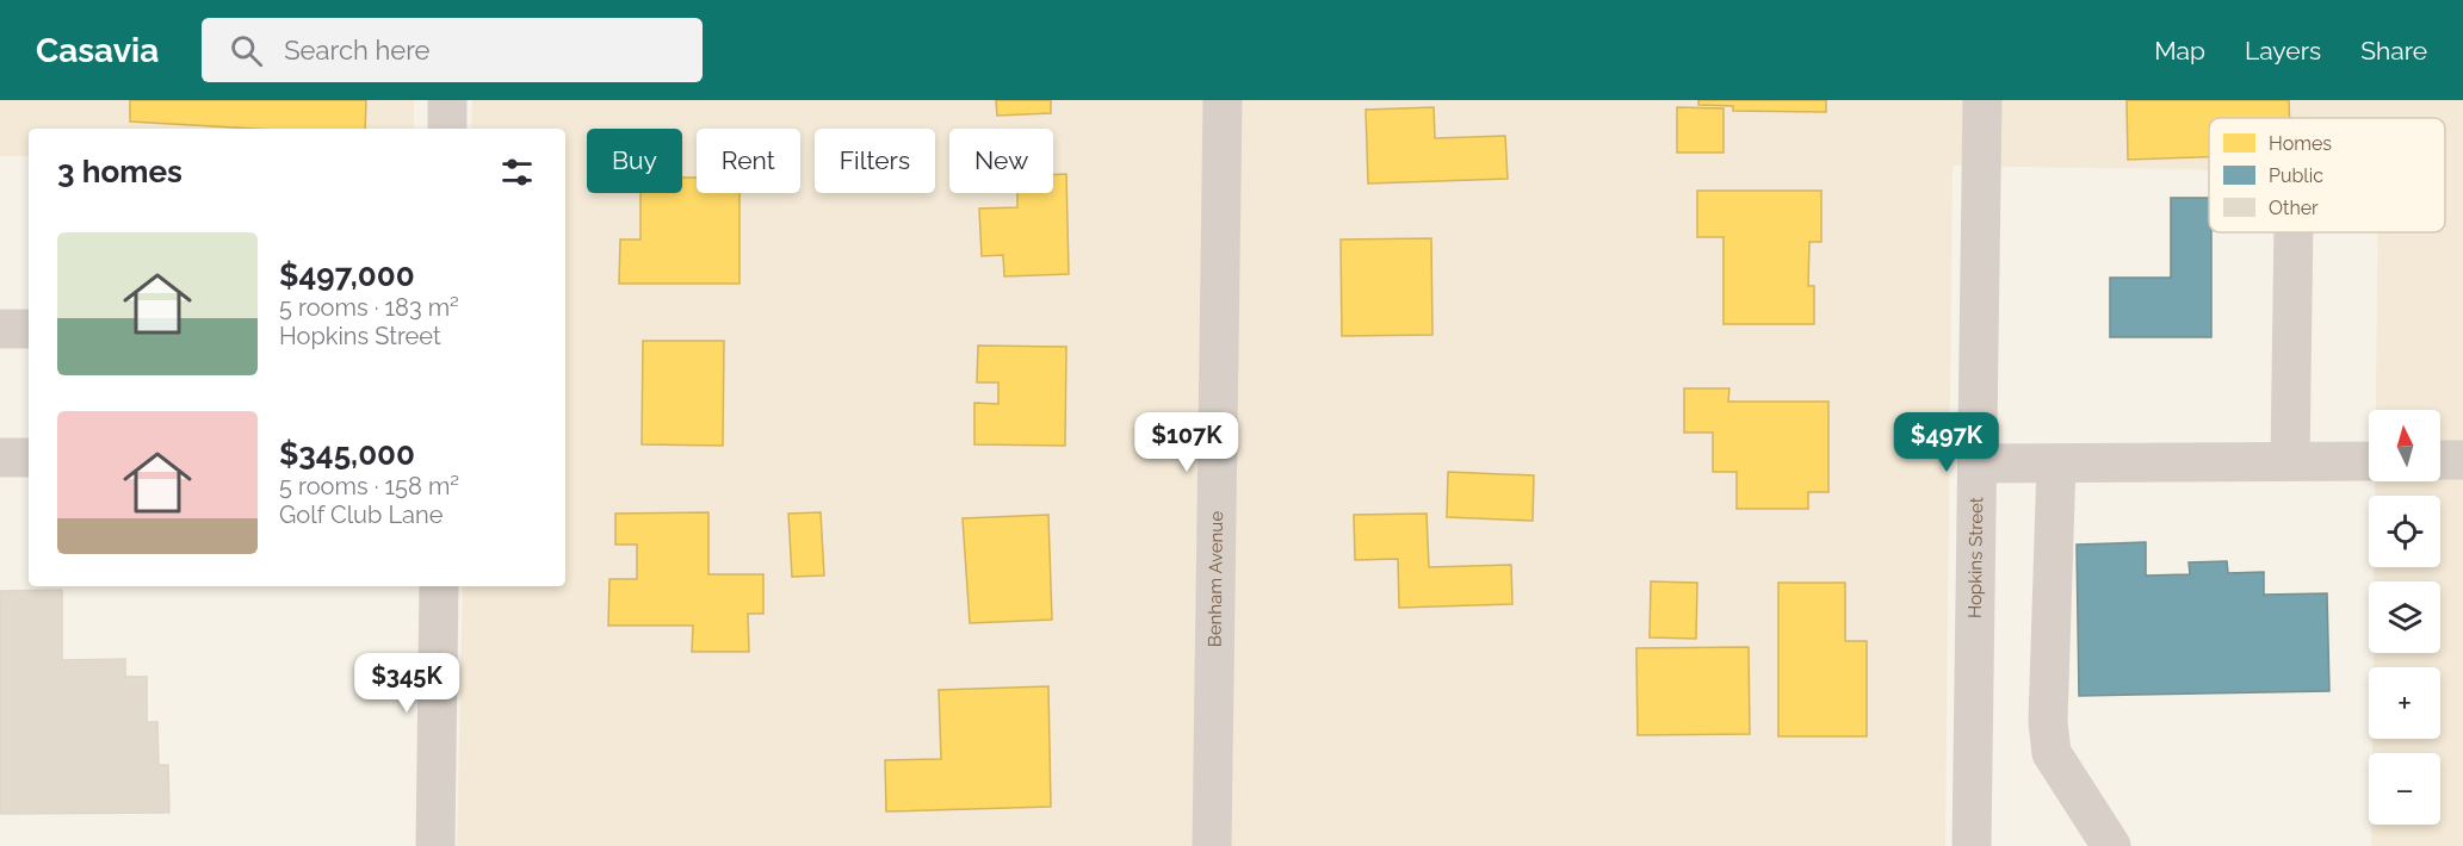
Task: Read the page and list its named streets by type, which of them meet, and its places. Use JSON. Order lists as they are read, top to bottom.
{
  "streets": {
    "street": ["Hopkins Street", "Benham Avenue"]
  },
  "legend": ["Homes", "Public", "Other"],
  "north": "top",
  "page": {
    "header": "Casavia",
    "search": "Search here",
    "nav": ["Map", "Layers", "Share"],
    "chip": [
      "Buy",
      "Rent",
      "Filters",
      "New"
    ],
    "heading": "3 homes",
    "list": [
      {
        "name": "$497,000",
        "note": "5 rooms · 183 m² · Hopkins Street"
      },
      {
        "name": "$345,000",
        "note": "5 rooms · 158 m² · Golf Club Lane"
      }
    ],
    "map_buttons": ["+", "−"],
    "price": ["$107K", "$497K", "$345K"]
  }
}
